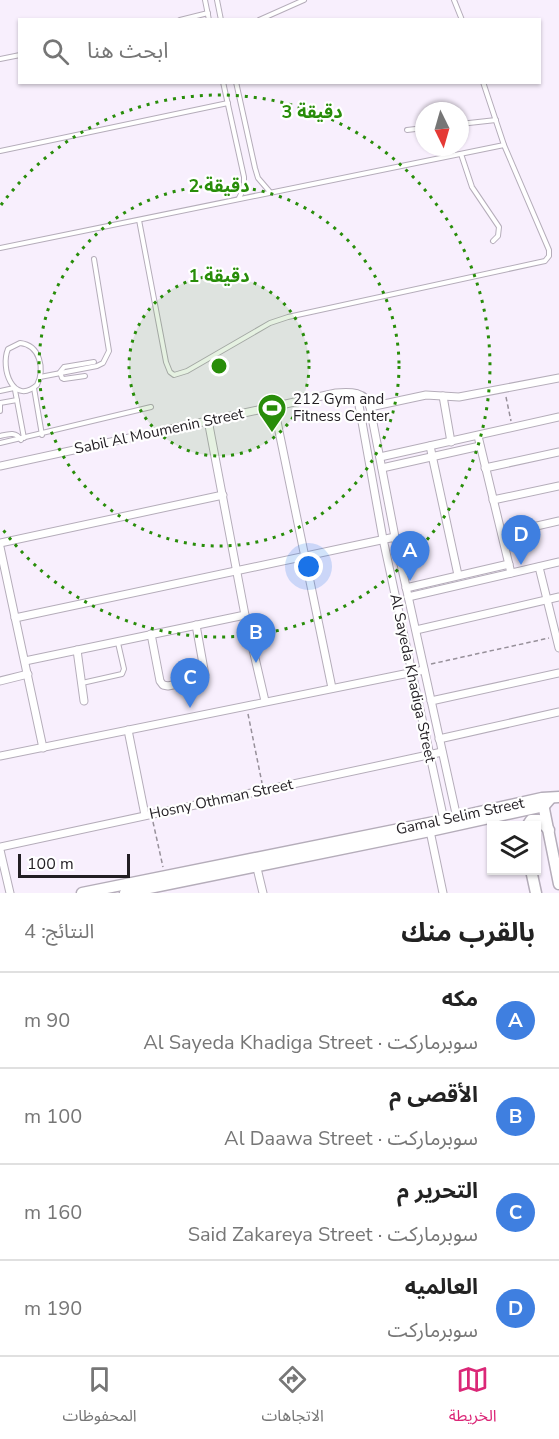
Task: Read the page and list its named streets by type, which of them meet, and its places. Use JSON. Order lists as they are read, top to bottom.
{
  "streets": {
    "main road": ["Gamal Selim Street"],
    "street": ["Sabil Al Moumenin Street", "Al Sayeda Khadiga Street", "Hosny Othman Street"]
  },
  "crossings": [
    ["Sabil Al Moumenin Street", "Al Sayeda Khadiga Street"],
    ["Al Sayeda Khadiga Street", "Hosny Othman Street"],
    ["Al Sayeda Khadiga Street", "Gamal Selim Street"]
  ],
  "places": {
    "sports": ["212 Gym and Fitness Center"]
  },
  "scale_bar": "100 m",
  "north": "bottom",
  "page": {
    "search": "ابحث هنا",
    "pins": [
      "D",
      "A",
      "B",
      "C"
    ],
    "scale": "100 m",
    "heading": ["بالقرب منك", "النتائج: 4"],
    "list": [
      {
        "mark": "A",
        "name": "مكه",
        "note": "سوبرماركت · Al Sayeda Khadiga Street",
        "value": "90 m"
      },
      {
        "mark": "B",
        "name": "الأقصى م",
        "note": "سوبرماركت · Al Daawa Street",
        "value": "100 m"
      },
      {
        "mark": "C",
        "name": "التحرير م",
        "note": "سوبرماركت · Said Zakareya Street",
        "value": "160 m"
      },
      {
        "mark": "D",
        "name": "العالميه",
        "note": "سوبرماركت",
        "value": "190 m"
      }
    ],
    "nav": ["الخريطة", "الاتجاهات", "المحفوظات"]
  },
  "rings": ["3 دقيقة", "2 دقيقة", "1 دقيقة"]
}
